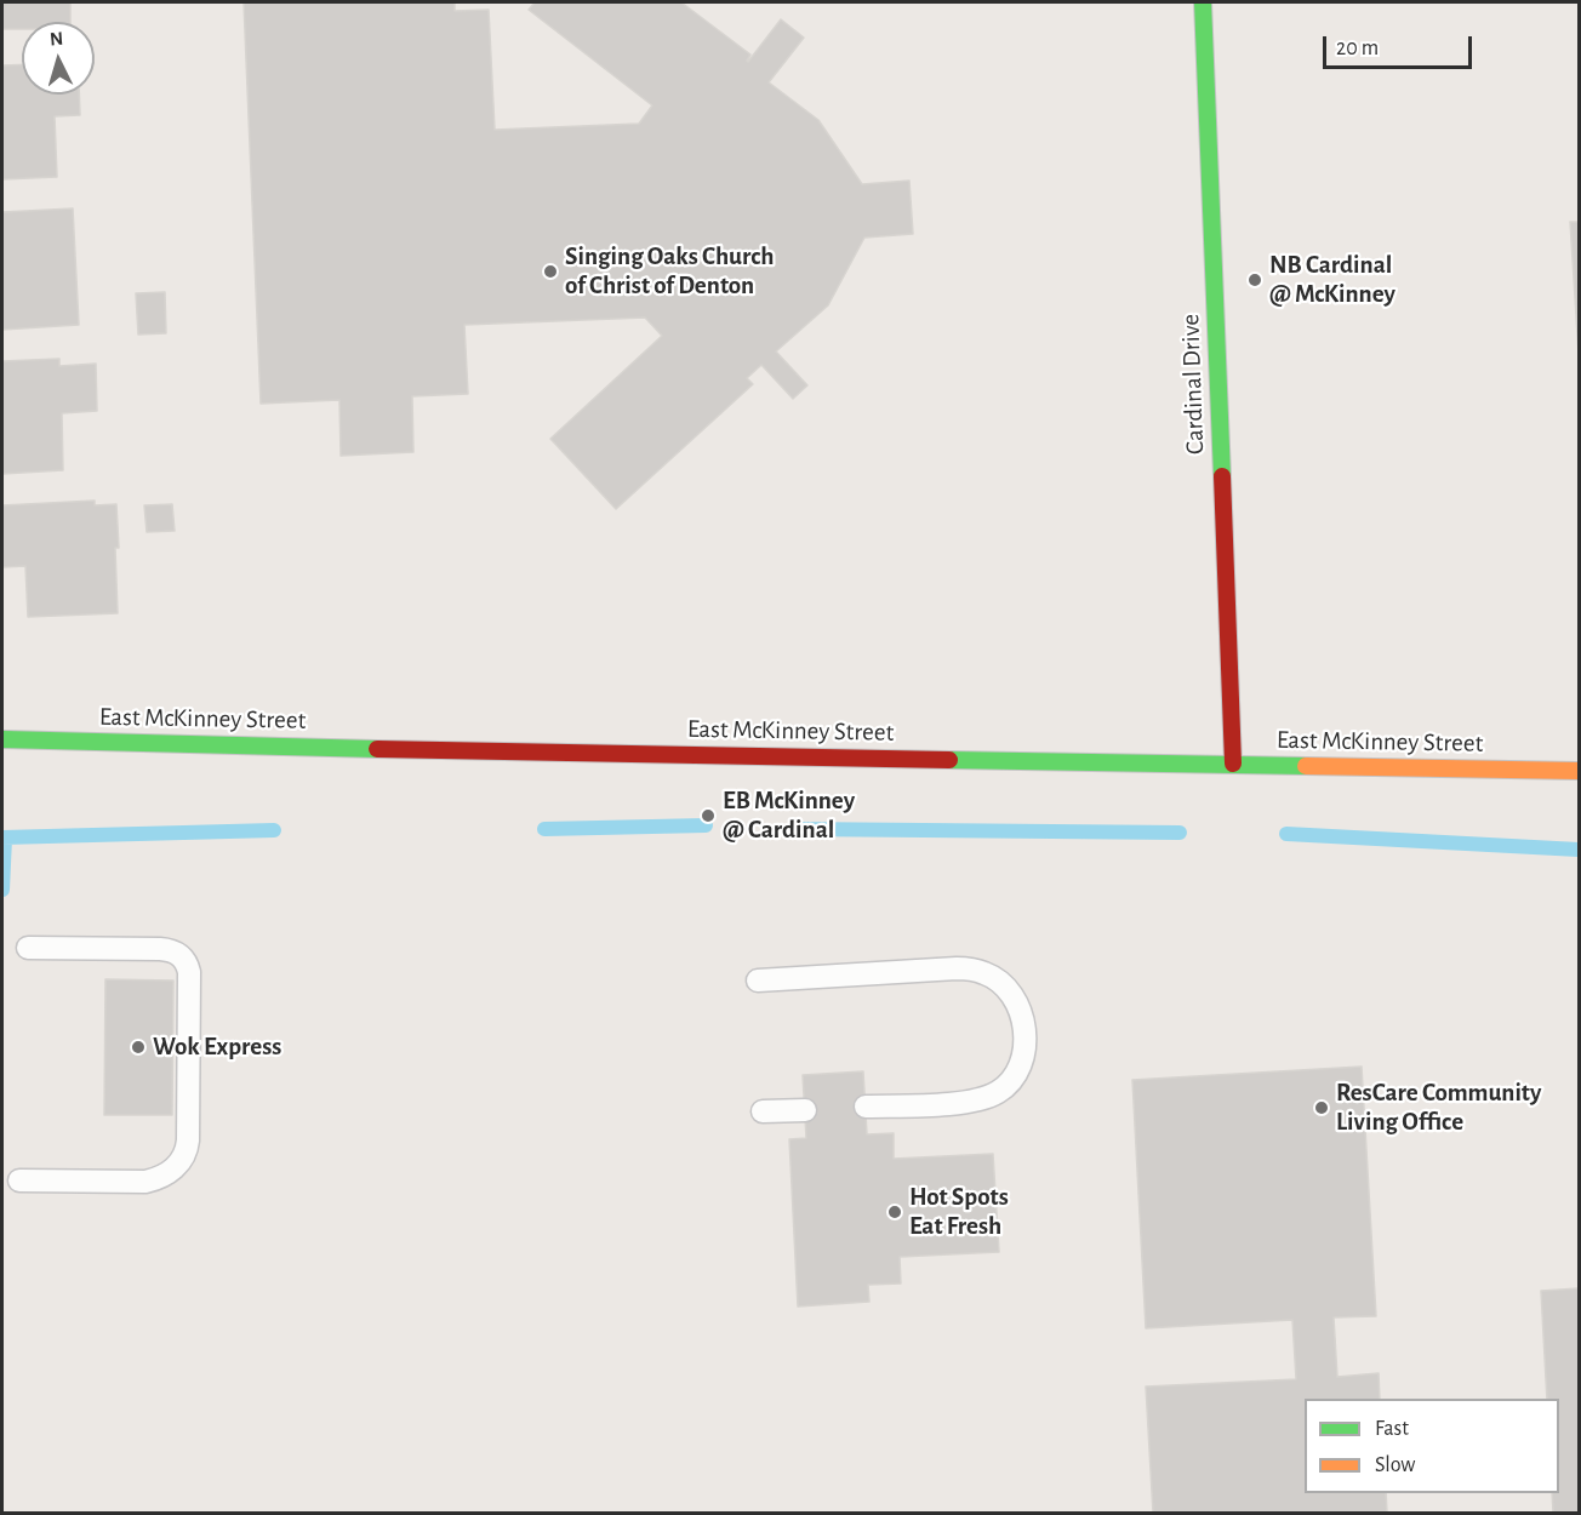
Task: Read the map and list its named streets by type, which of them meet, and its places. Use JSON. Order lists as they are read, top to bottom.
{
  "streets": {
    "main road": ["Cardinal Drive", "East McKinney Street"]
  },
  "crossings": [
    ["Cardinal Drive", "East McKinney Street"]
  ],
  "places": [
    "Singing Oaks Church of Christ of Denton",
    "NB Cardinal @ McKinney",
    "EB McKinney @ Cardinal",
    "Wok Express",
    "ResCare Community Living Office",
    "Hot Spots Eat Fresh"
  ],
  "legend": ["Fast", "Slow"],
  "scale_bar": "20 m",
  "north": "top"
}
